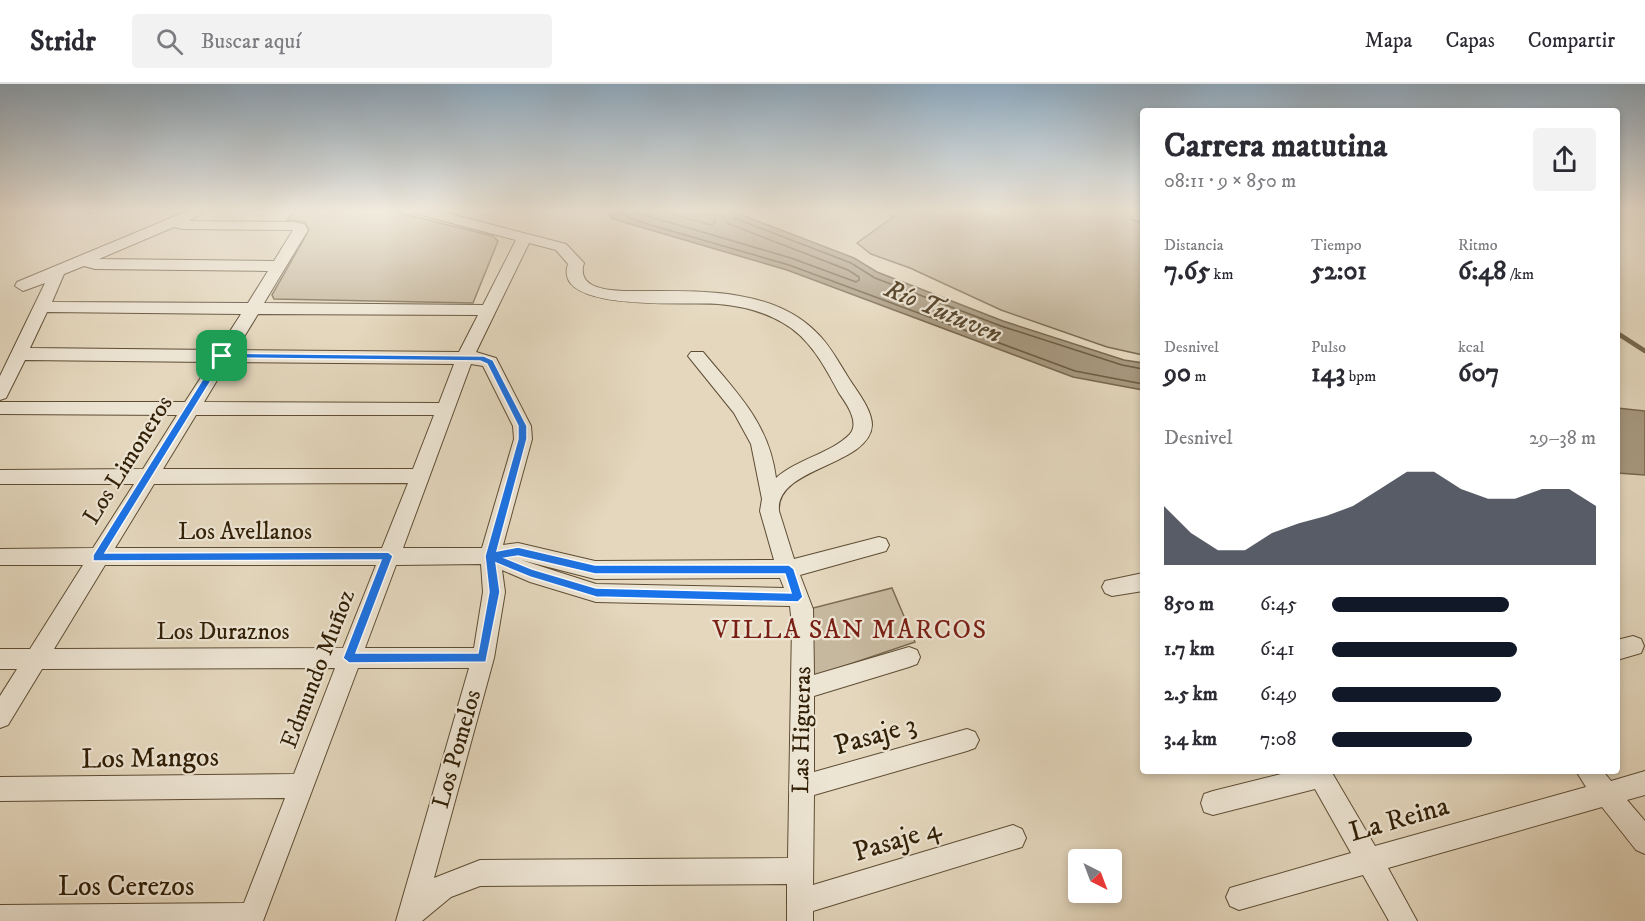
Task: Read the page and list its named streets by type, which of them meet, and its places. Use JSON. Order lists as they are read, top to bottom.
{
  "streets": {
    "street": [
      "Los Limoneros",
      "Los Avellanos",
      "Los Duraznos",
      "Edmundo Muñoz",
      "Las Higueras",
      "Pasaje 3",
      "Los Pomelos",
      "Los Mangos",
      "La Reina",
      "Pasaje 4",
      "Los Cerezos"
    ]
  },
  "crossings": [
    ["Los Limoneros", "Los Avellanos"],
    ["Los Limoneros", "Los Duraznos"],
    ["Los Avellanos", "Edmundo Muñoz"],
    ["Los Avellanos", "Las Higueras"],
    ["Los Avellanos", "Los Pomelos"],
    ["Los Duraznos", "Edmundo Muñoz"],
    ["Los Duraznos", "Los Pomelos"],
    ["Edmundo Muñoz", "Los Pomelos"],
    ["Edmundo Muñoz", "Los Mangos"],
    ["Edmundo Muñoz", "Los Cerezos"],
    ["Las Higueras", "Pasaje 3"],
    ["Las Higueras", "Pasaje 4"]
  ],
  "districts": ["VILLA SAN MARCOS"],
  "water": ["Río Tutuven"],
  "north": "bottom right",
  "page": {
    "header": "Stridr",
    "search": "Buscar aquí",
    "nav": ["Mapa", "Capas", "Compartir"],
    "heading": ["Carrera matutina", "08:11 · 9 × 850 m"],
    "stats": [
      ["Distancia", "7.65 km"],
      ["Tiempo", "52:01"],
      ["Ritmo", "6:48 /km"],
      ["Desnivel", "90 m"],
      ["Pulso", "143 bpm"],
      ["kcal", "607"]
    ],
    "chart": ["Desnivel", "29–38 m"],
    "list": [
      {
        "name": "850 m",
        "note": "6:45"
      },
      {
        "name": "1.7 km",
        "note": "6:41"
      },
      {
        "name": "2.5 km",
        "note": "6:49"
      },
      {
        "name": "3.4 km",
        "note": "7:08"
      }
    ]
  }
}
